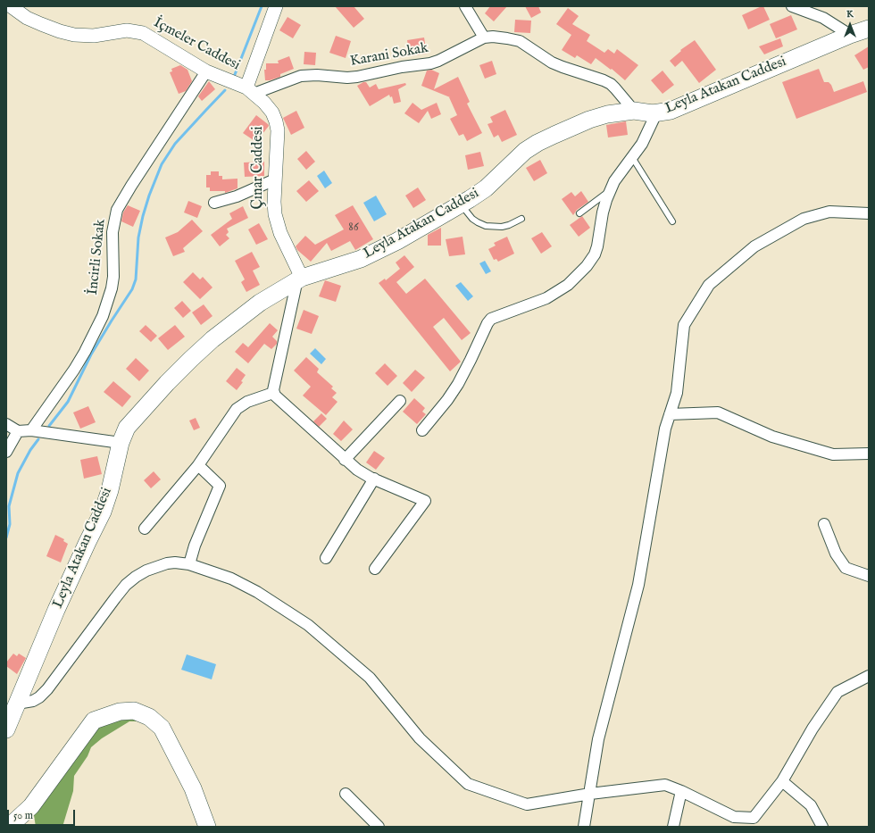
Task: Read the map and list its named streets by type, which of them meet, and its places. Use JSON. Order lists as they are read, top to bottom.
{
  "streets": {
    "main road": ["Leyla Atakan Caddesi"],
    "street": [
      "İçmeler Caddesi",
      "Karani Sokak",
      "Çınar Caddesi",
      "İncirli Sokak"
    ]
  },
  "crossings": [
    ["İçmeler Caddesi", "Karani Sokak"],
    ["İçmeler Caddesi", "Çınar Caddesi"],
    ["İçmeler Caddesi", "İncirli Sokak"],
    ["Karani Sokak", "Leyla Atakan Caddesi"],
    ["Karani Sokak", "Çınar Caddesi"],
    ["Leyla Atakan Caddesi", "Çınar Caddesi"]
  ],
  "house_numbers": ["86"],
  "scale_bar": "50 m",
  "north": "top"
}
